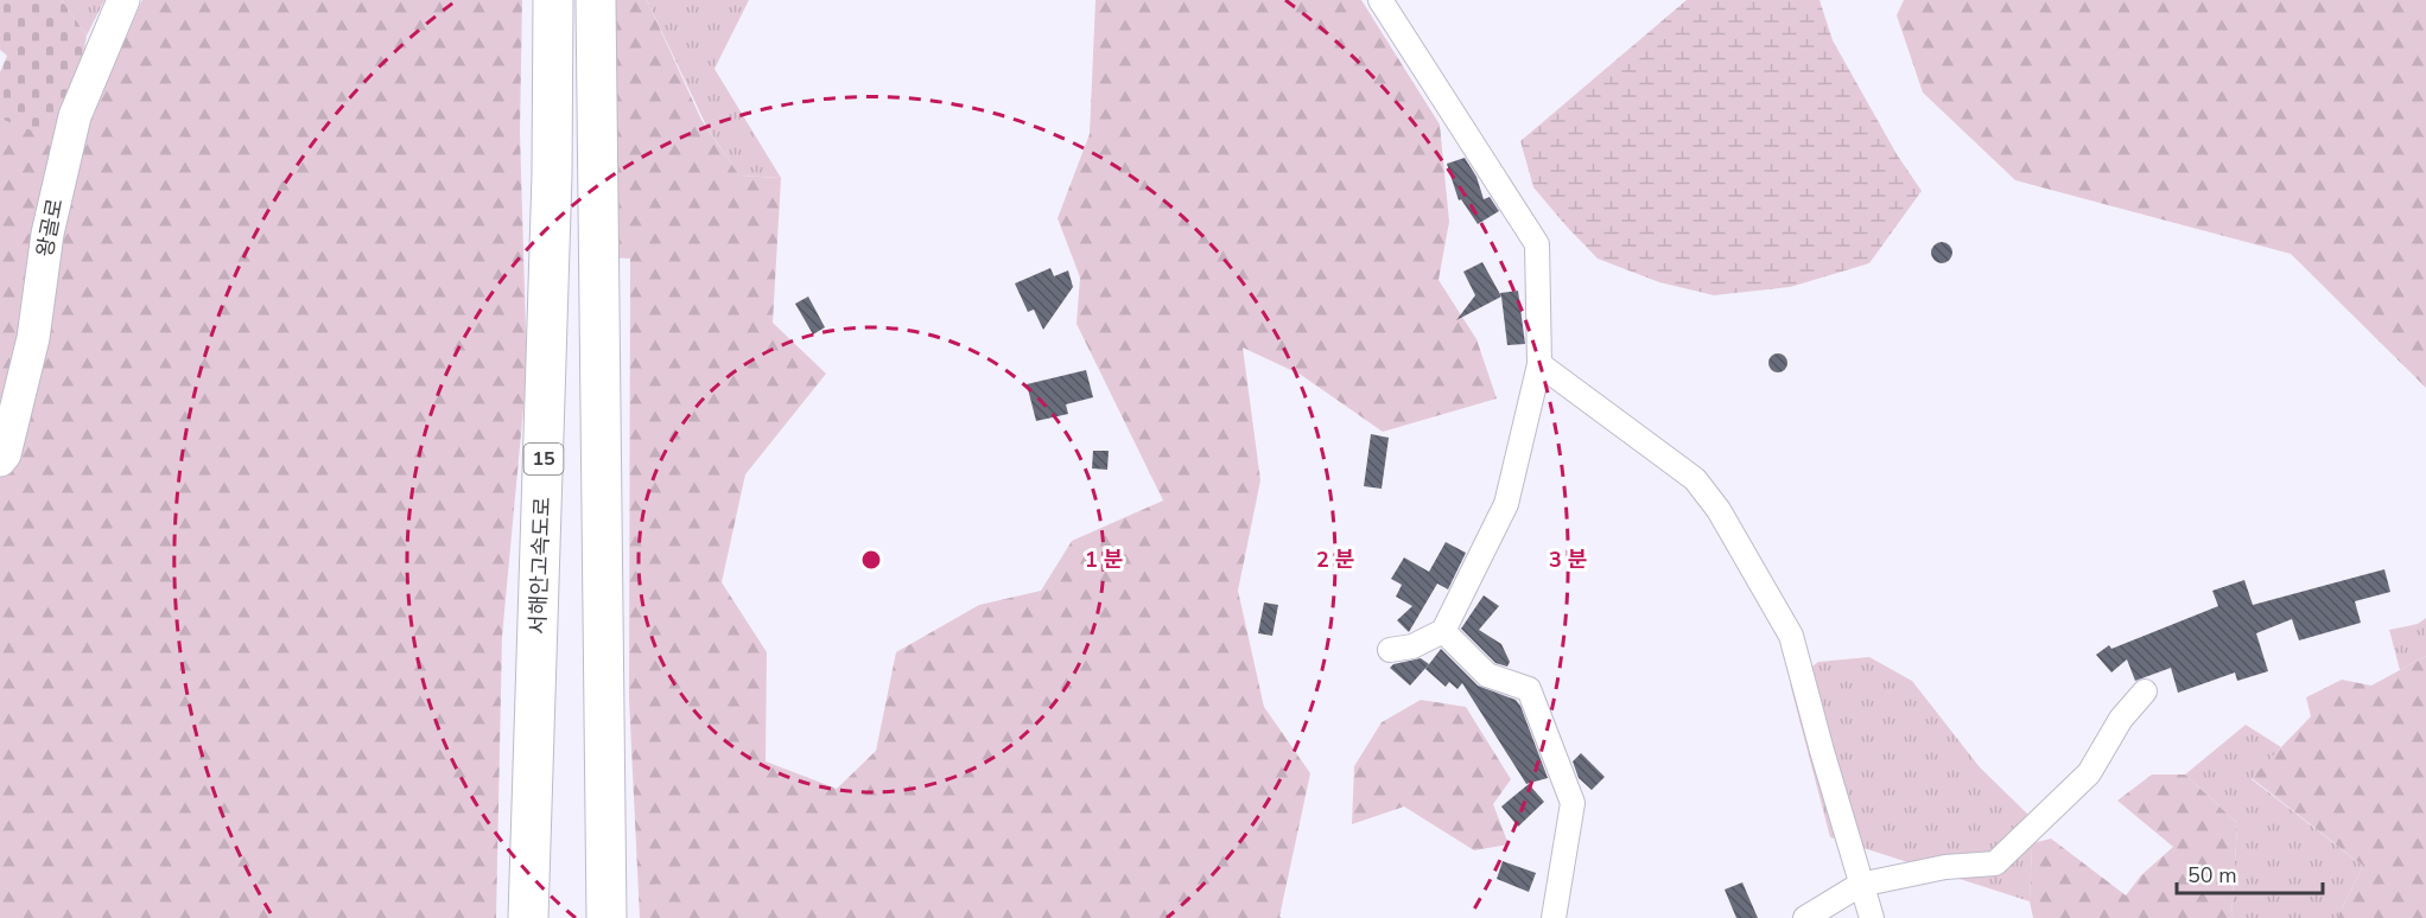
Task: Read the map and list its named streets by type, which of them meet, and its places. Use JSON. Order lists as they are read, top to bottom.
{
  "streets": {
    "highway": ["15", "서해안고속도로"],
    "main road": ["왕골로"]
  },
  "scale_bar": "50 m",
  "rings": ["1 분", "2 분", "3 분"]
}
